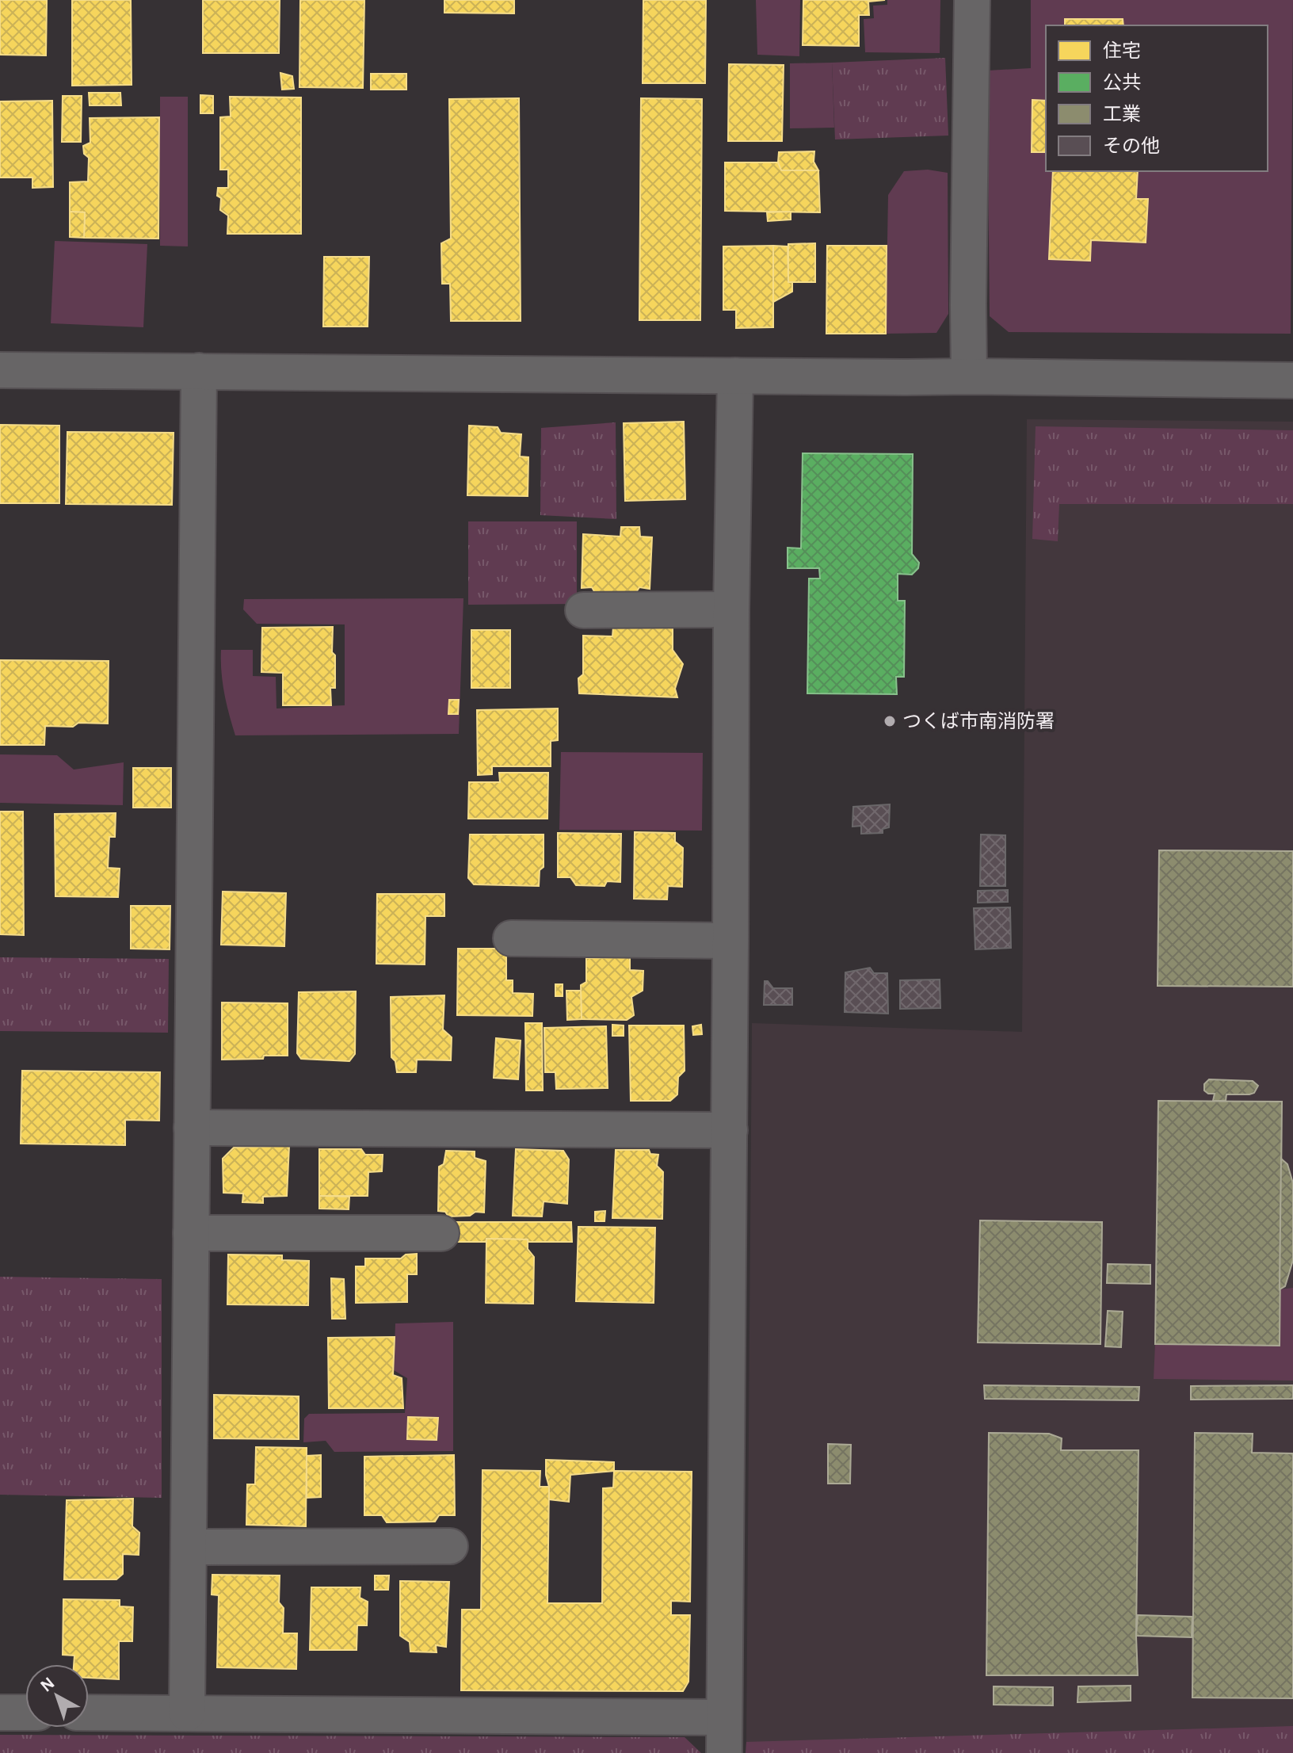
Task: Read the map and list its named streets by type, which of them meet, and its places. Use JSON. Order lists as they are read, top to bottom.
{
  "places": ["つくば市南消防署"],
  "legend": [
    "住宅",
    "公共",
    "工業",
    "その他"
  ],
  "north": "top left"
}
